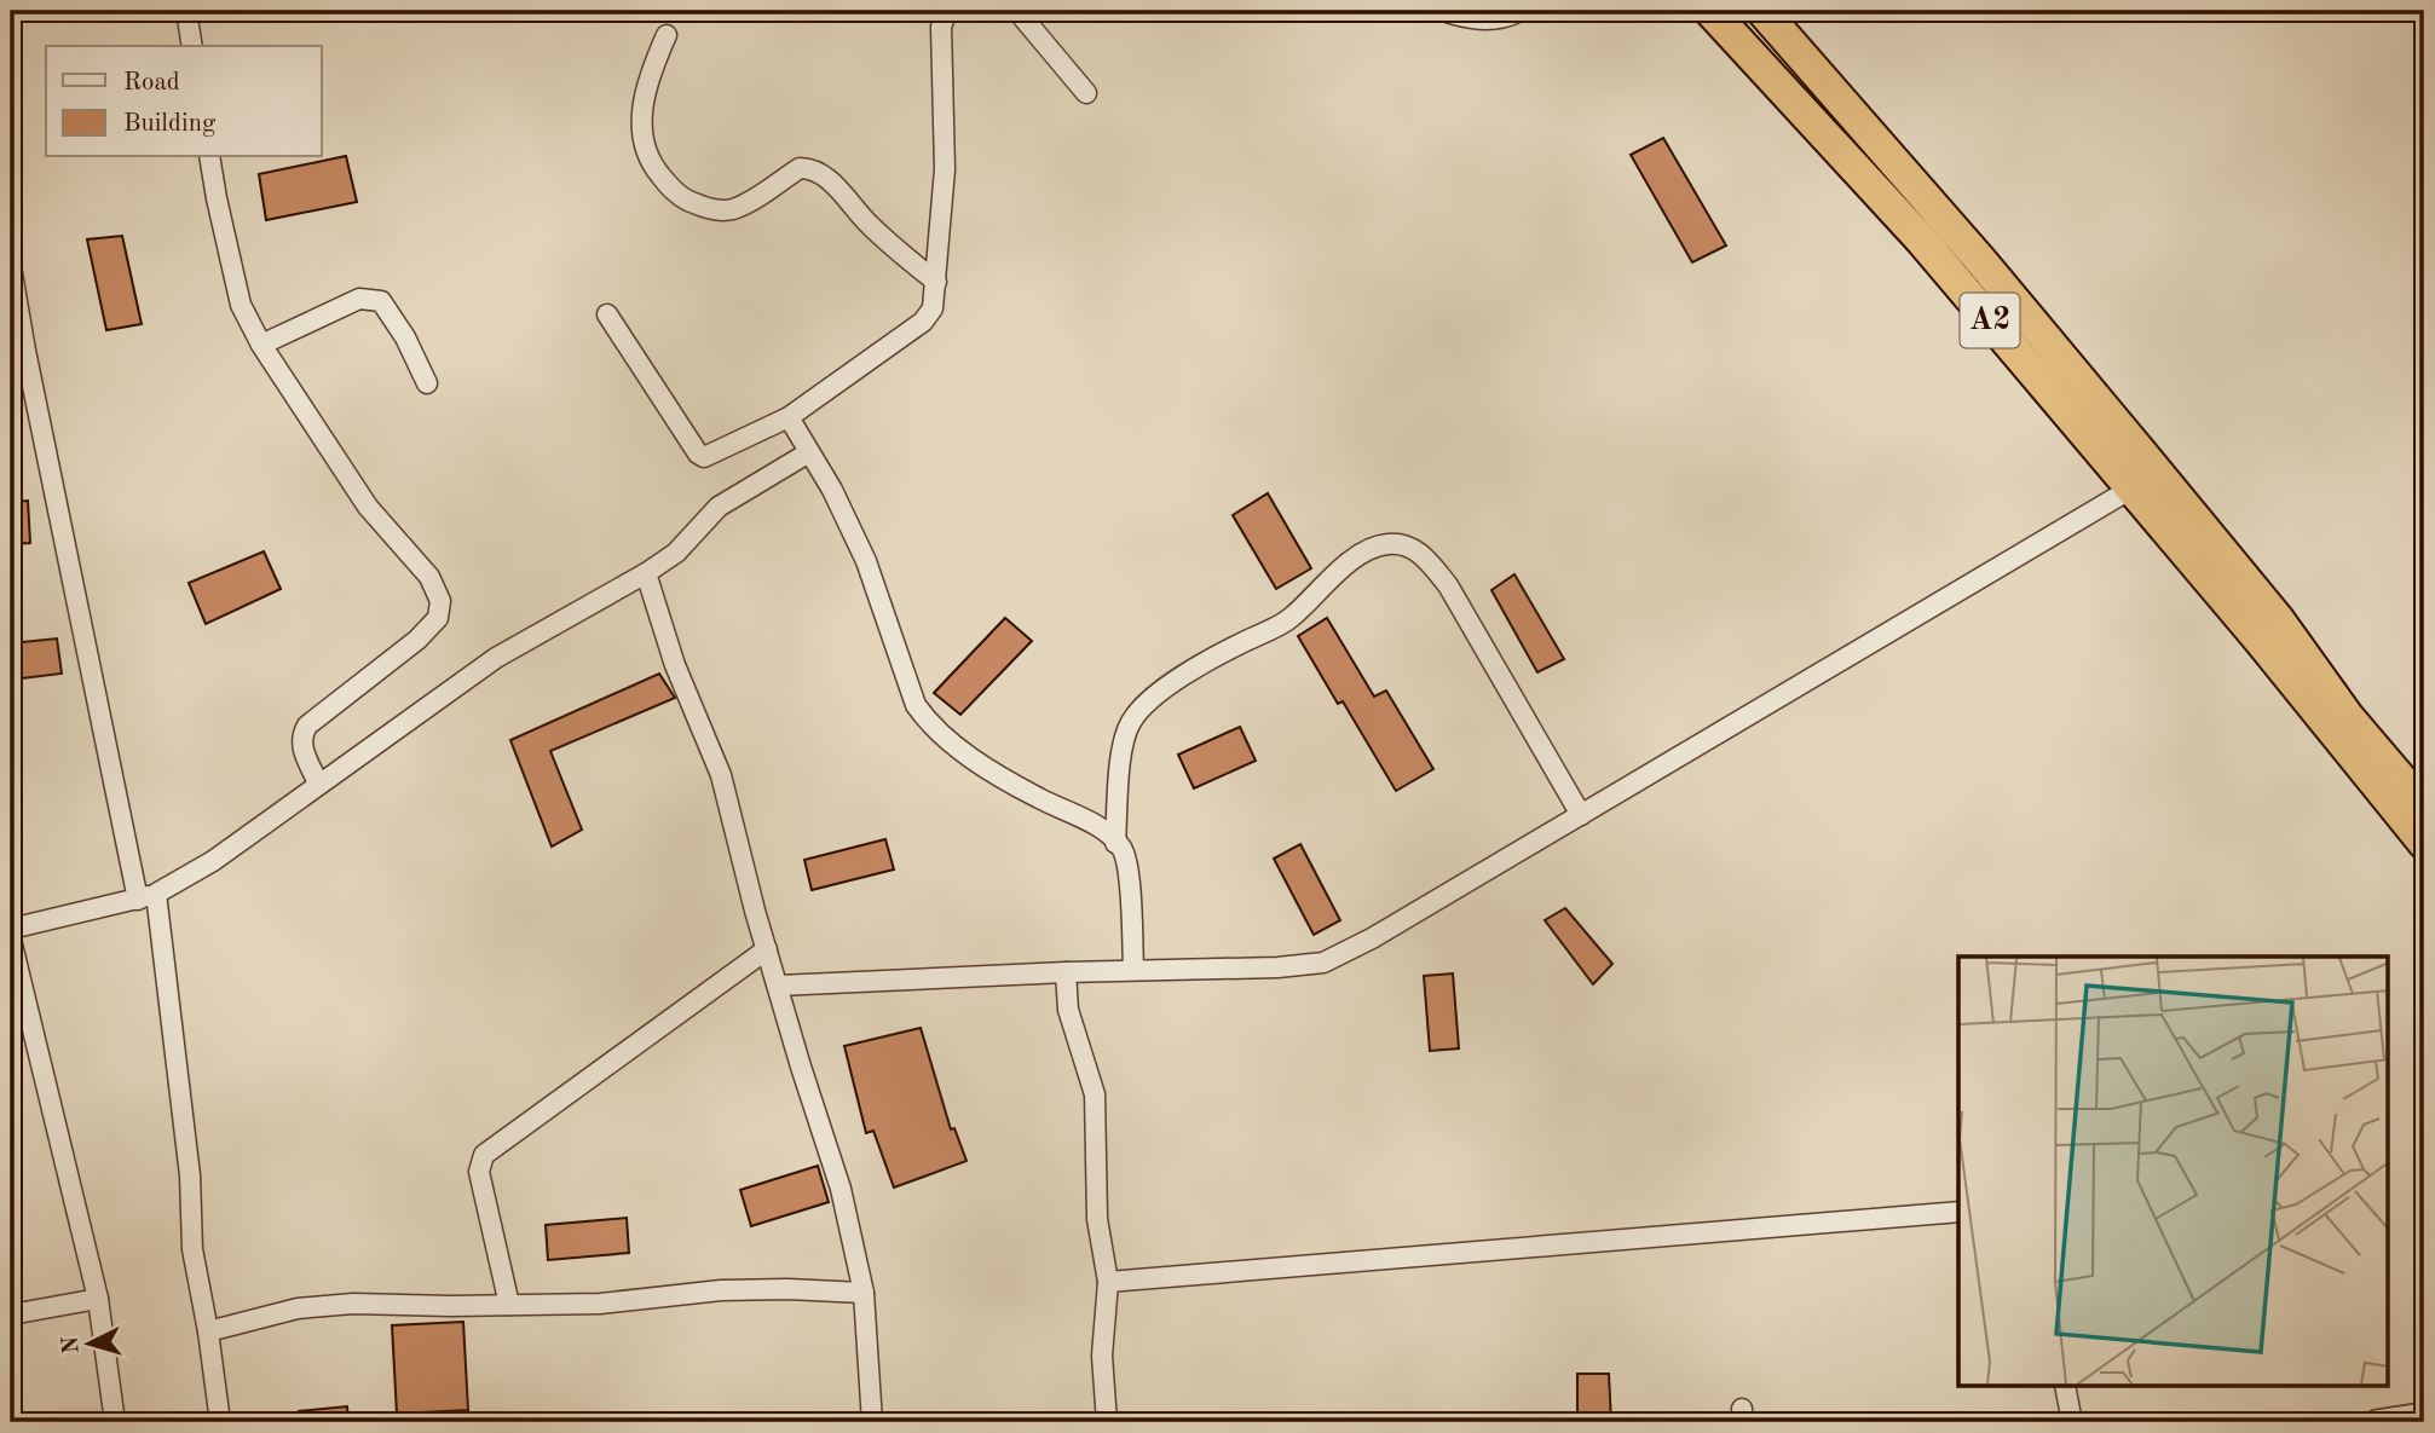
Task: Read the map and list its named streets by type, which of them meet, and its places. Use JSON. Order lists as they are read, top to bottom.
{
  "streets": {
    "highway": ["A2"]
  },
  "legend": ["Road", "Building"],
  "north": "left"
}
